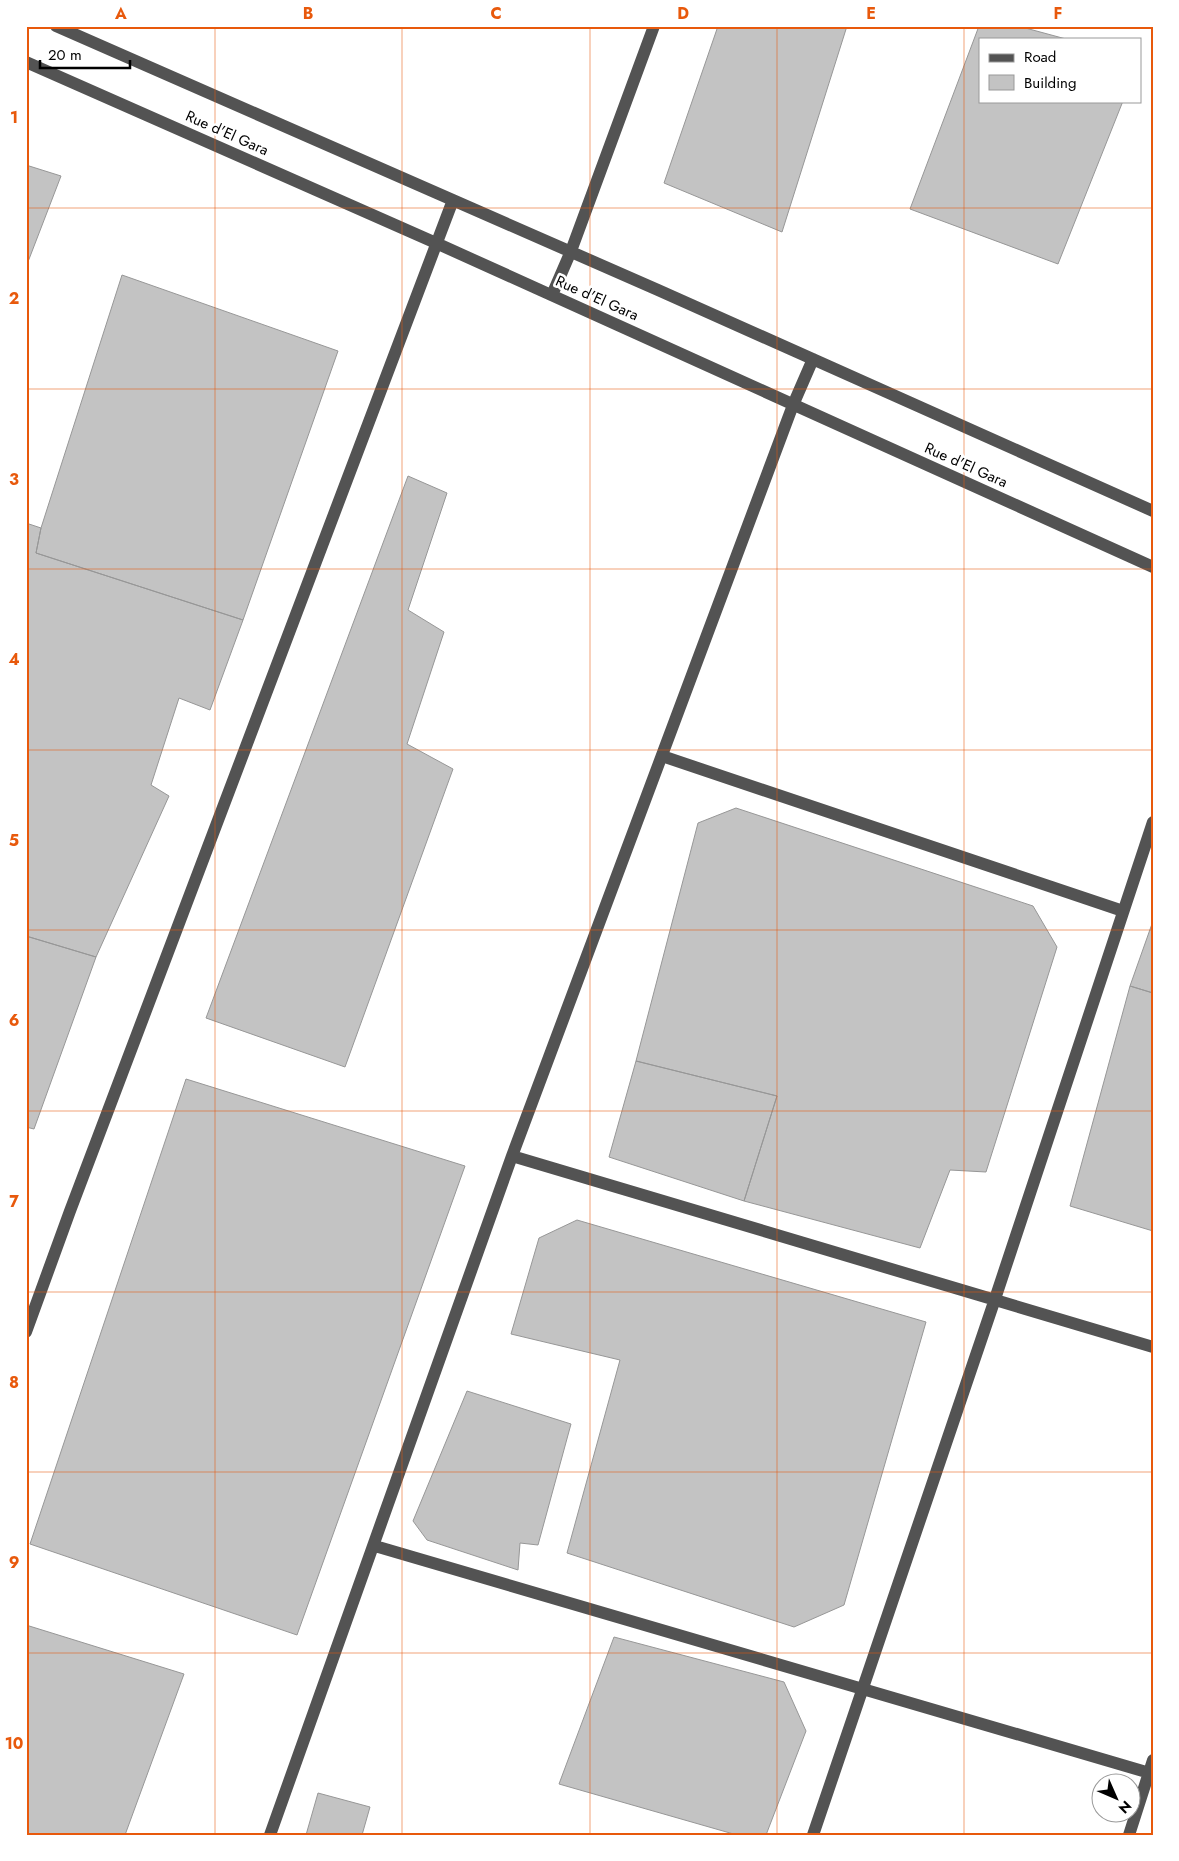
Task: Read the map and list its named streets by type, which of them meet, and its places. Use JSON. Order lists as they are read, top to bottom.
{
  "streets": {
    "street": ["Rue d'El Gara"]
  },
  "legend": ["Road", "Building"],
  "scale_bar": "20 m",
  "north": "bottom right",
  "grid": {
    "columns": [
      "A",
      "B",
      "C",
      "D",
      "E",
      "F"
    ],
    "rows": [
      "1",
      "2",
      "3",
      "4",
      "5",
      "6",
      "7",
      "8",
      "9",
      "10"
    ]
  }
}
